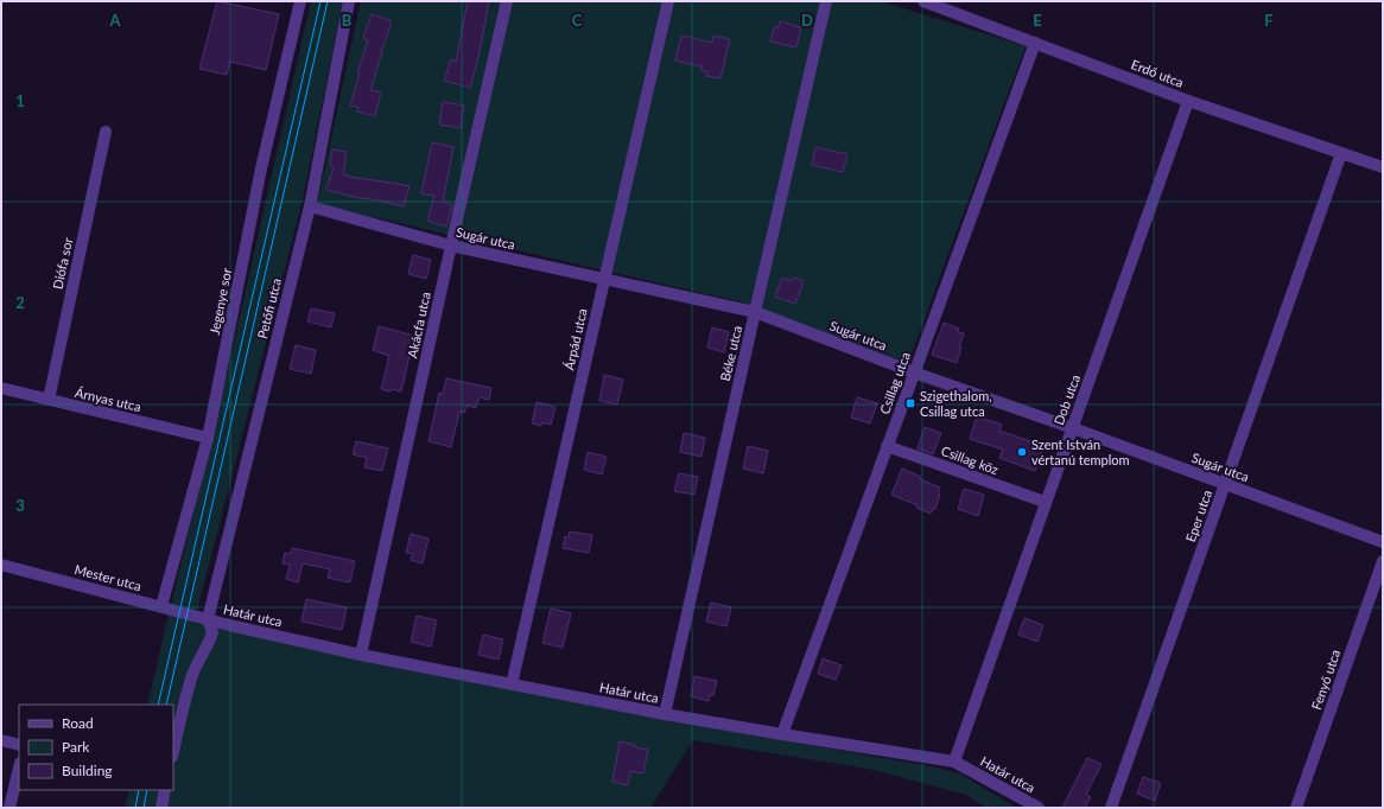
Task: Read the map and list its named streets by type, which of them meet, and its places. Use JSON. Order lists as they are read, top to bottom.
{
  "streets": {
    "street": [
      "Erdő utca",
      "Sugár utca",
      "Diófa sor",
      "Jegenye sor",
      "Petőfi utca",
      "Akácfa utca",
      "Árpád utca",
      "Béke utca",
      "Csillag utca",
      "Árnyas utca",
      "Dob utca",
      "Csillag köz",
      "Eper utca",
      "Mester utca",
      "Határ utca",
      "Fenyő utca"
    ]
  },
  "crossings": [
    ["Erdő utca", "Csillag utca"],
    ["Erdő utca", "Dob utca"],
    ["Erdő utca", "Eper utca"],
    ["Sugár utca", "Petőfi utca"],
    ["Sugár utca", "Akácfa utca"],
    ["Sugár utca", "Árpád utca"],
    ["Sugár utca", "Béke utca"],
    ["Sugár utca", "Csillag utca"],
    ["Sugár utca", "Dob utca"],
    ["Sugár utca", "Eper utca"],
    ["Diófa sor", "Árnyas utca"],
    ["Jegenye sor", "Árnyas utca"],
    ["Jegenye sor", "Mester utca"],
    ["Petőfi utca", "Mester utca"],
    ["Petőfi utca", "Határ utca"],
    ["Akácfa utca", "Határ utca"],
    ["Árpád utca", "Határ utca"],
    ["Béke utca", "Határ utca"],
    ["Csillag utca", "Csillag köz"],
    ["Csillag utca", "Határ utca"],
    ["Dob utca", "Csillag köz"],
    ["Dob utca", "Határ utca"],
    ["Mester utca", "Határ utca"]
  ],
  "places": {
    "transit": ["Szigethalom, Csillag utca"],
    "other": ["Szent István vértanú templom"]
  },
  "legend": ["Road", "Park", "Building"],
  "grid": {
    "columns": [
      "A",
      "B",
      "C",
      "D",
      "E",
      "F"
    ],
    "rows": ["1", "2", "3"]
  }
}
